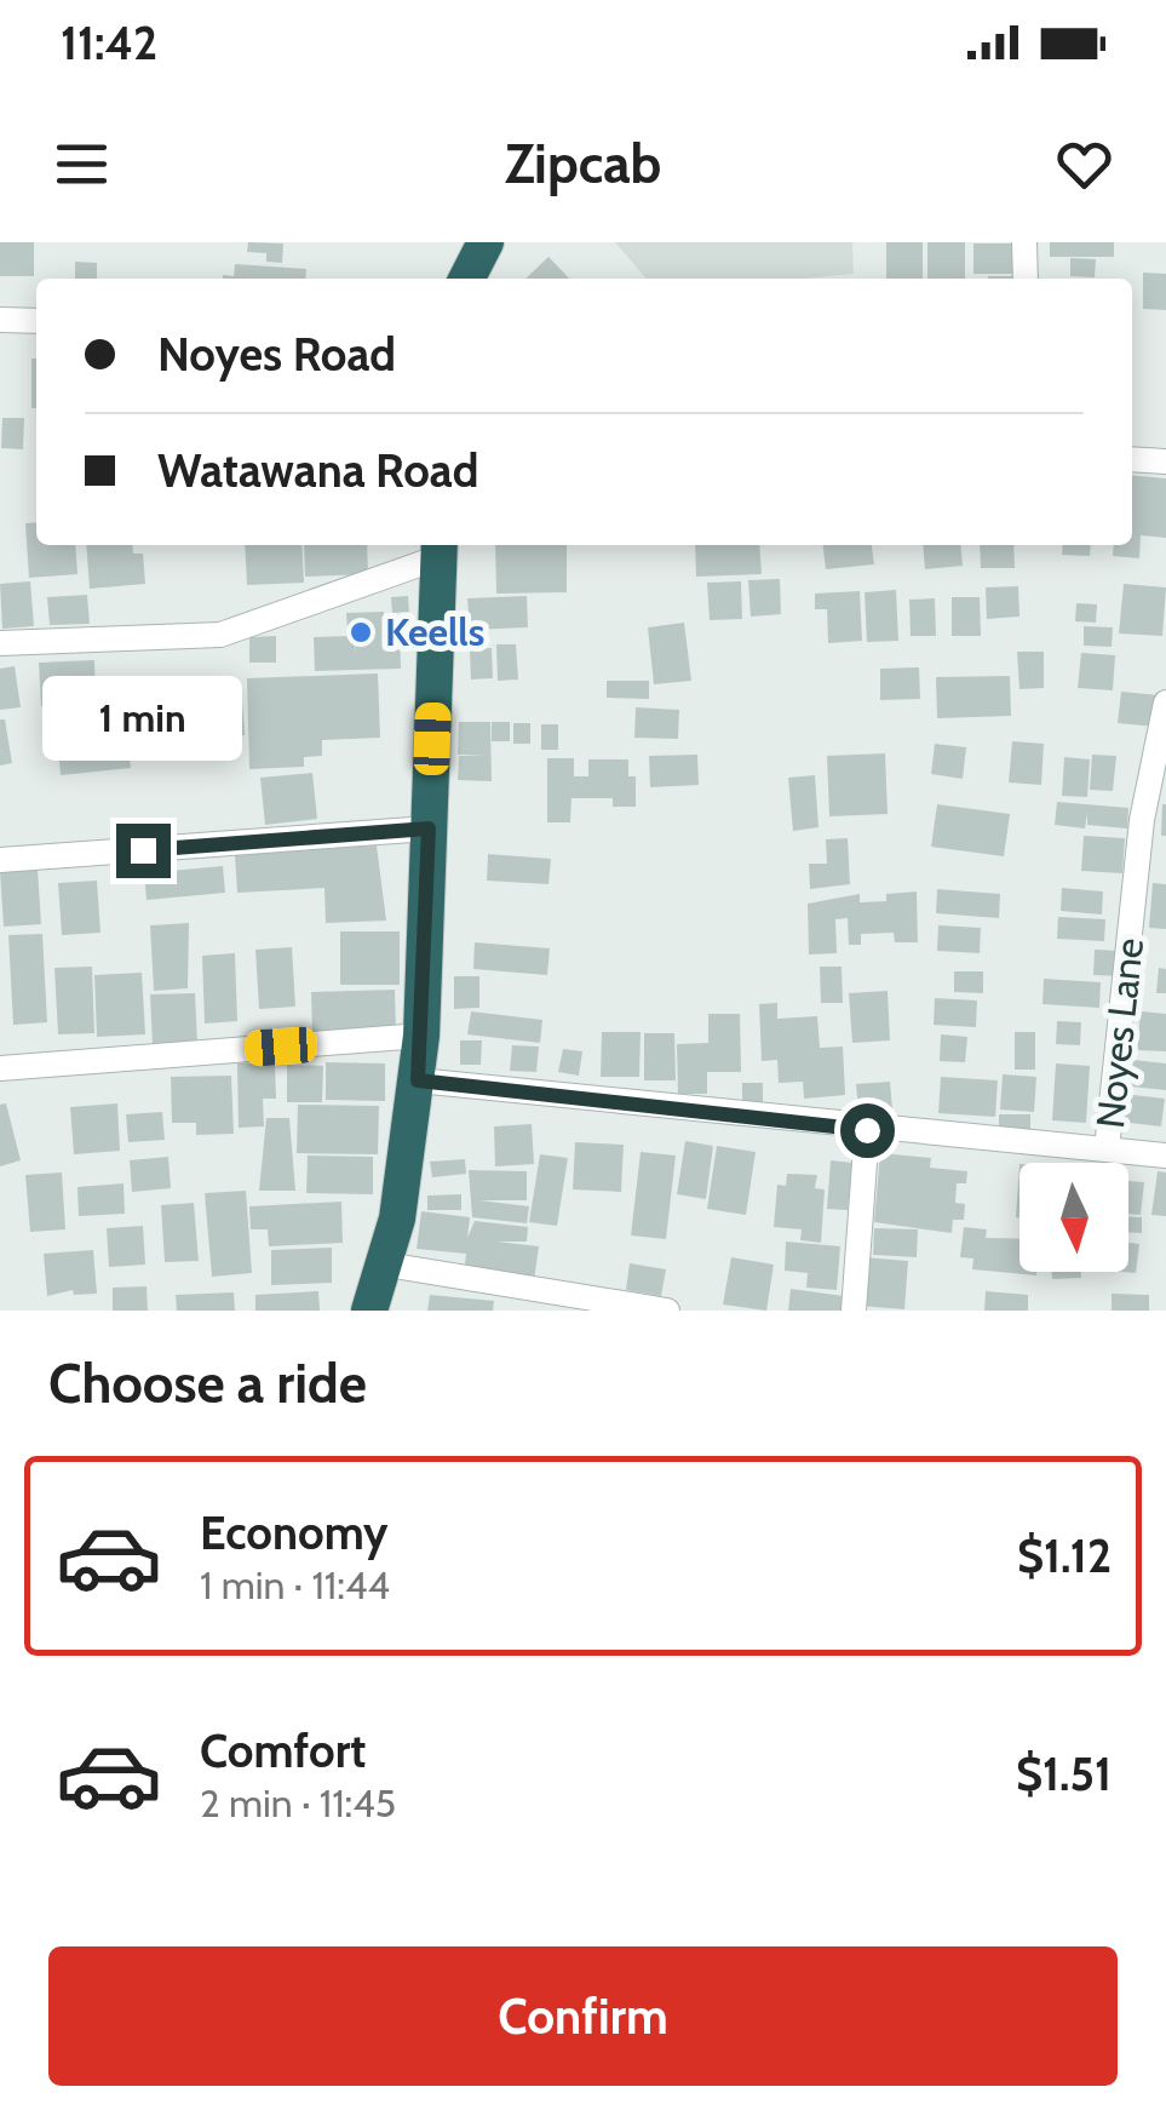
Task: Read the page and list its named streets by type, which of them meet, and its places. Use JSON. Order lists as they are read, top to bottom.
{
  "streets": {
    "street": ["Noyes Lane"]
  },
  "places": ["Keells"],
  "north": "bottom",
  "page": {
    "status": "11:42",
    "header": "Zipcab",
    "banner": ["Noyes Road", "Watawana Road"],
    "bubble": "1 min",
    "heading": "Choose a ride",
    "list": [
      {
        "name": "Economy",
        "note": "1 min · 11:44",
        "value": "$1.12"
      },
      {
        "name": "Comfort",
        "note": "2 min · 11:45",
        "value": "$1.51"
      }
    ],
    "buttons": "Confirm"
  }
}
